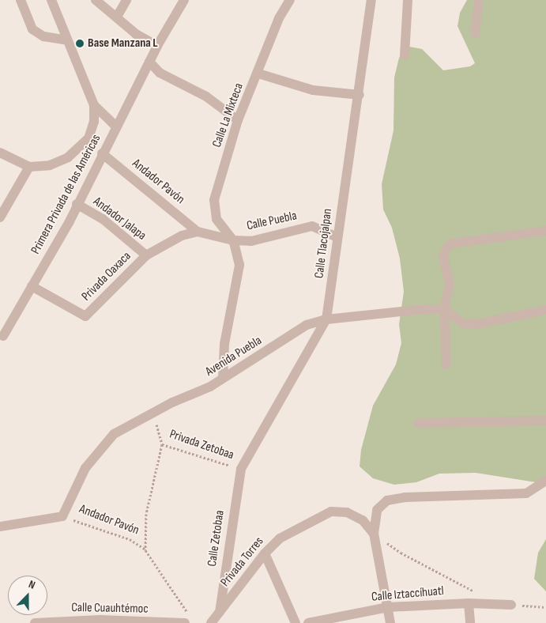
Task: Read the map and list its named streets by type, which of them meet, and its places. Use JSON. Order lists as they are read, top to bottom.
{
  "streets": {
    "street": [
      "Calle La Mixteca",
      "Andador Pavón",
      "Primera Privada de las Américas",
      "Andador Jalapa",
      "Calle Puebla",
      "Calle Tlacojalpan",
      "Privada Oaxaca",
      "Avenida Puebla",
      "Calle Zetobaa",
      "Privada Torres",
      "Calle Iztaccíhuatl",
      "Calle Cuauhtémoc"
    ],
    "path": ["Privada Zetobaa"]
  },
  "crossings": [
    ["Calle La Mixteca", "Calle Puebla"],
    ["Calle La Mixteca", "Avenida Puebla"],
    ["Andador Pavón", "Primera Privada de las Américas"],
    ["Andador Pavón", "Privada Oaxaca"],
    ["Andador Pavón", "Avenida Puebla"],
    ["Andador Pavón", "Privada Zetobaa"],
    ["Primera Privada de las Américas", "Andador Jalapa"],
    ["Primera Privada de las Américas", "Privada Oaxaca"],
    ["Andador Jalapa", "Privada Oaxaca"],
    ["Calle Puebla", "Calle Tlacojalpan"],
    ["Calle Tlacojalpan", "Avenida Puebla"],
    ["Calle Tlacojalpan", "Privada Zetobaa"],
    ["Calle Tlacojalpan", "Calle Zetobaa"],
    ["Avenida Puebla", "Privada Zetobaa"],
    ["Privada Zetobaa", "Calle Zetobaa"],
    ["Calle Zetobaa", "Privada Torres"]
  ],
  "places": ["Base Manzana L"],
  "north": "top"
}
